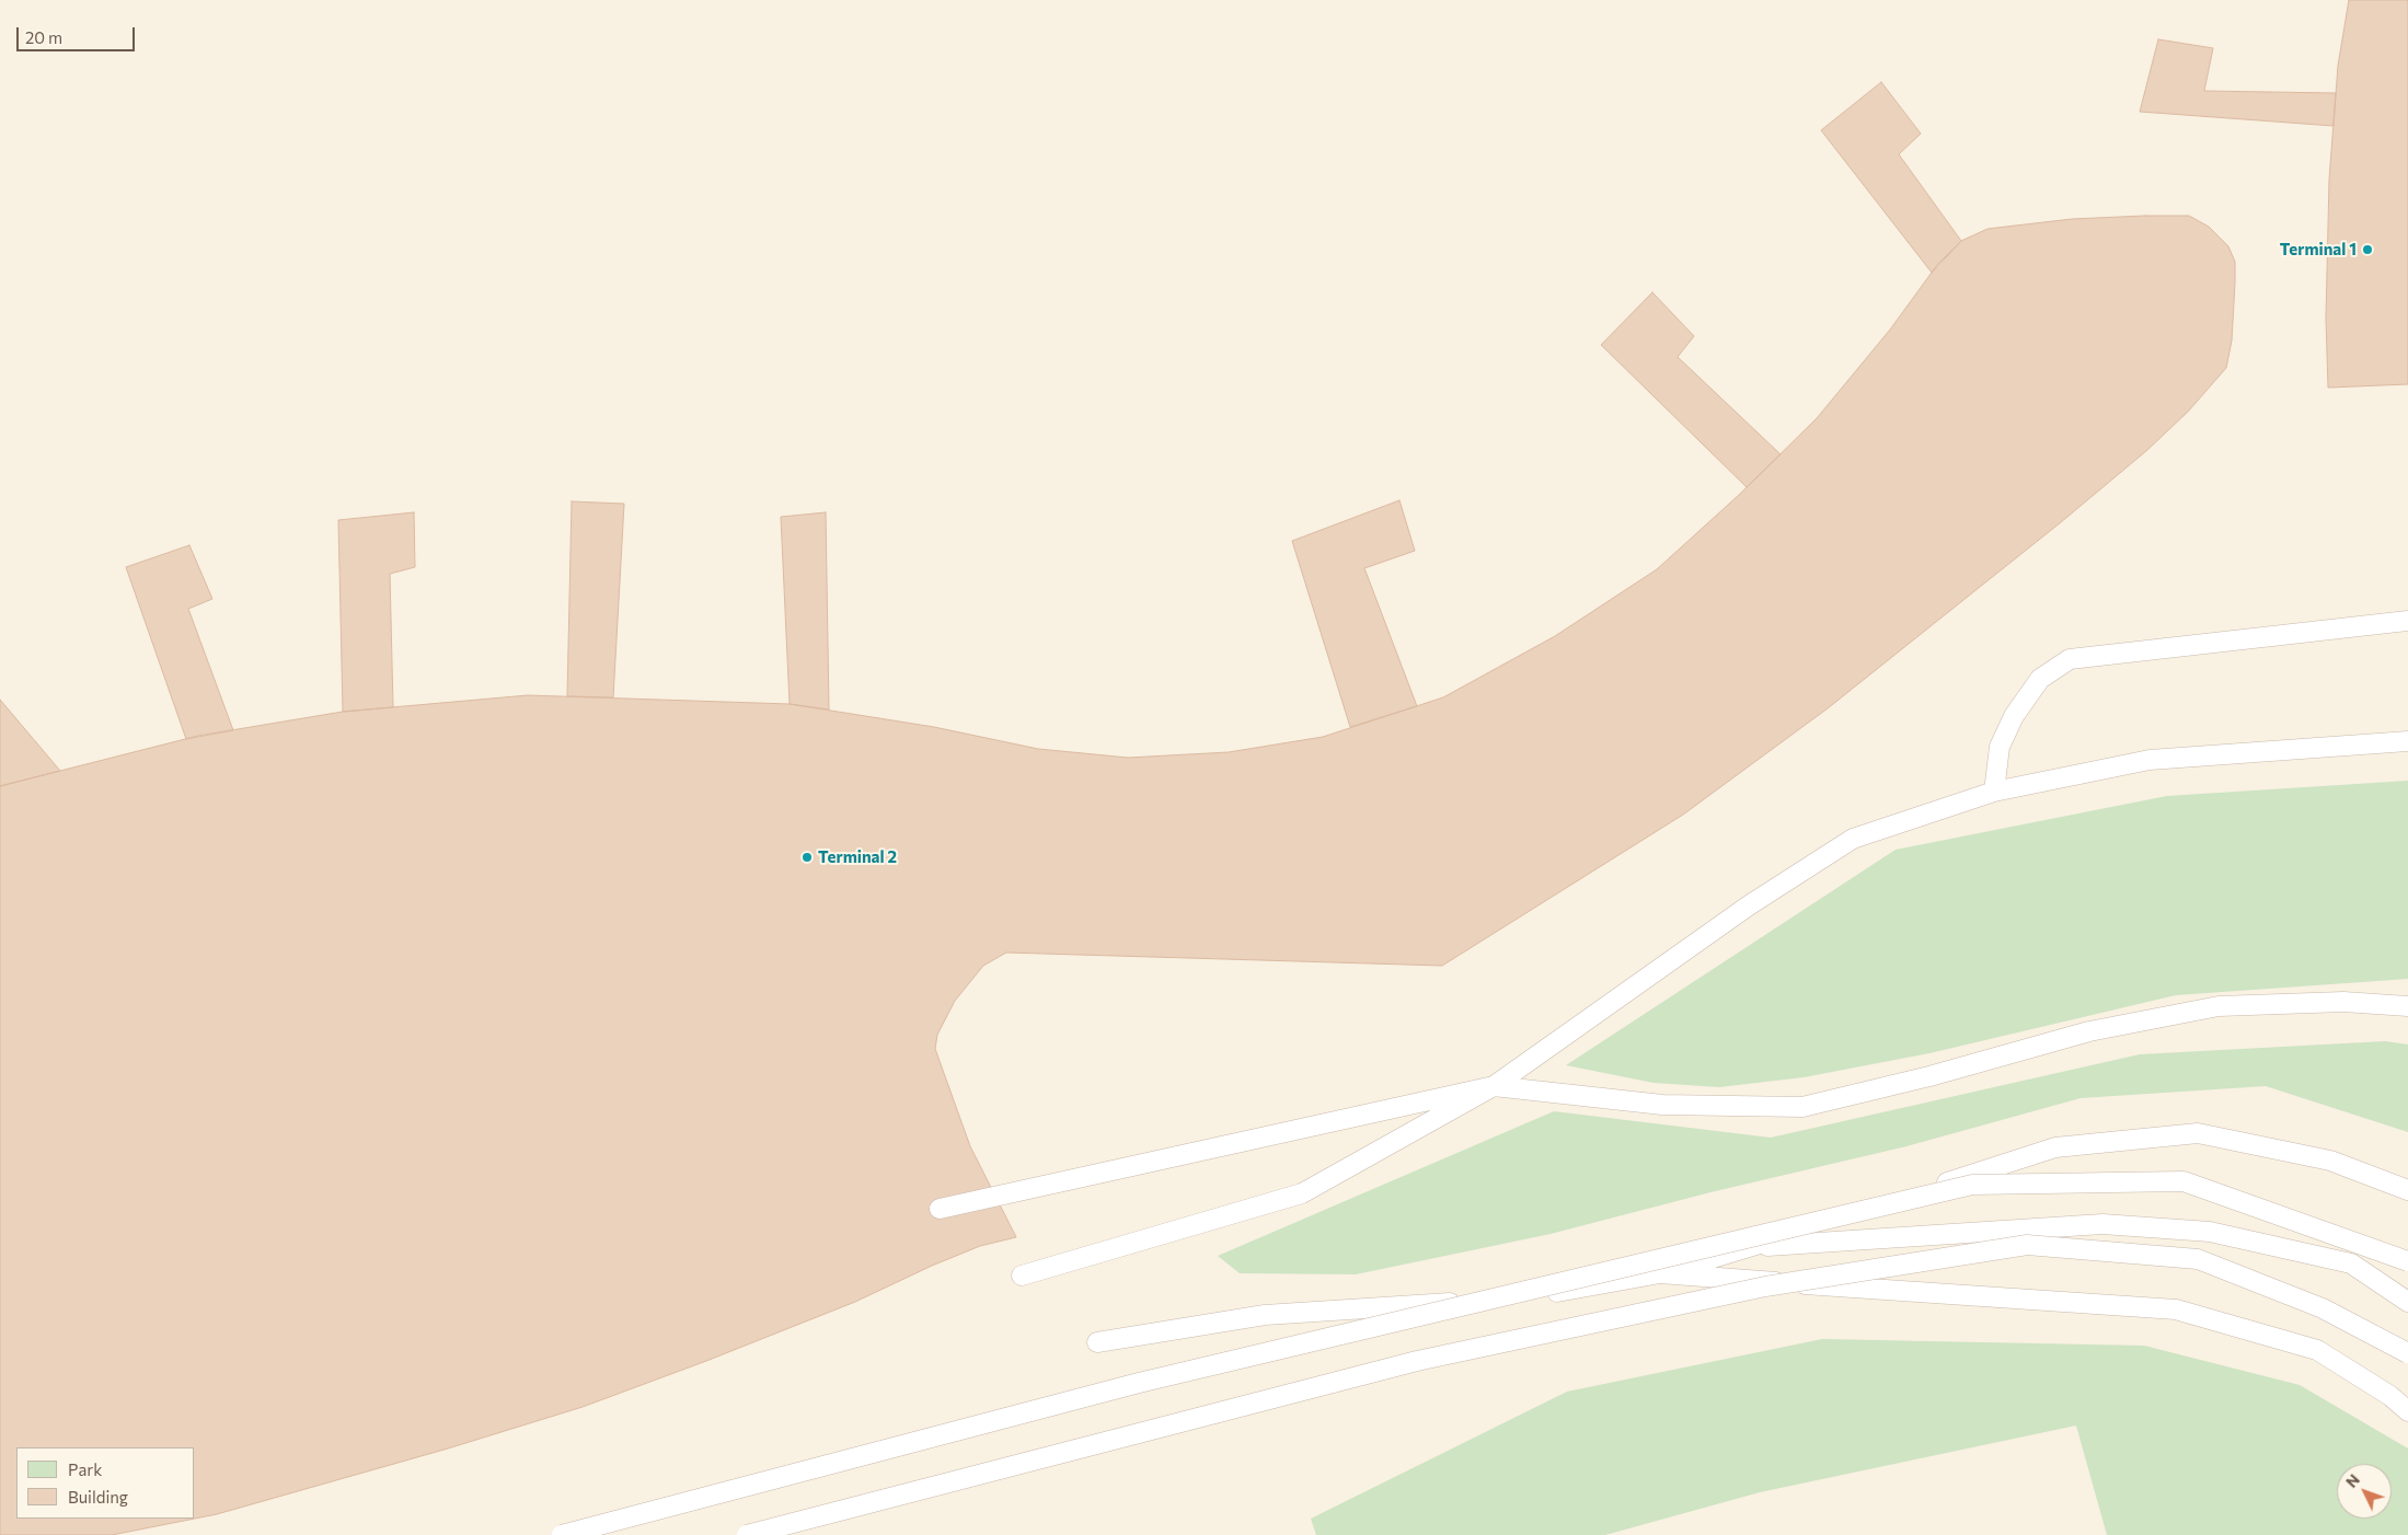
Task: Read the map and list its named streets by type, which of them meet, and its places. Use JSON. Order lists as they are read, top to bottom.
{
  "places": ["Terminal 1", "Terminal 2"],
  "legend": ["Park", "Building"],
  "scale_bar": "20 m",
  "north": "top left"
}
